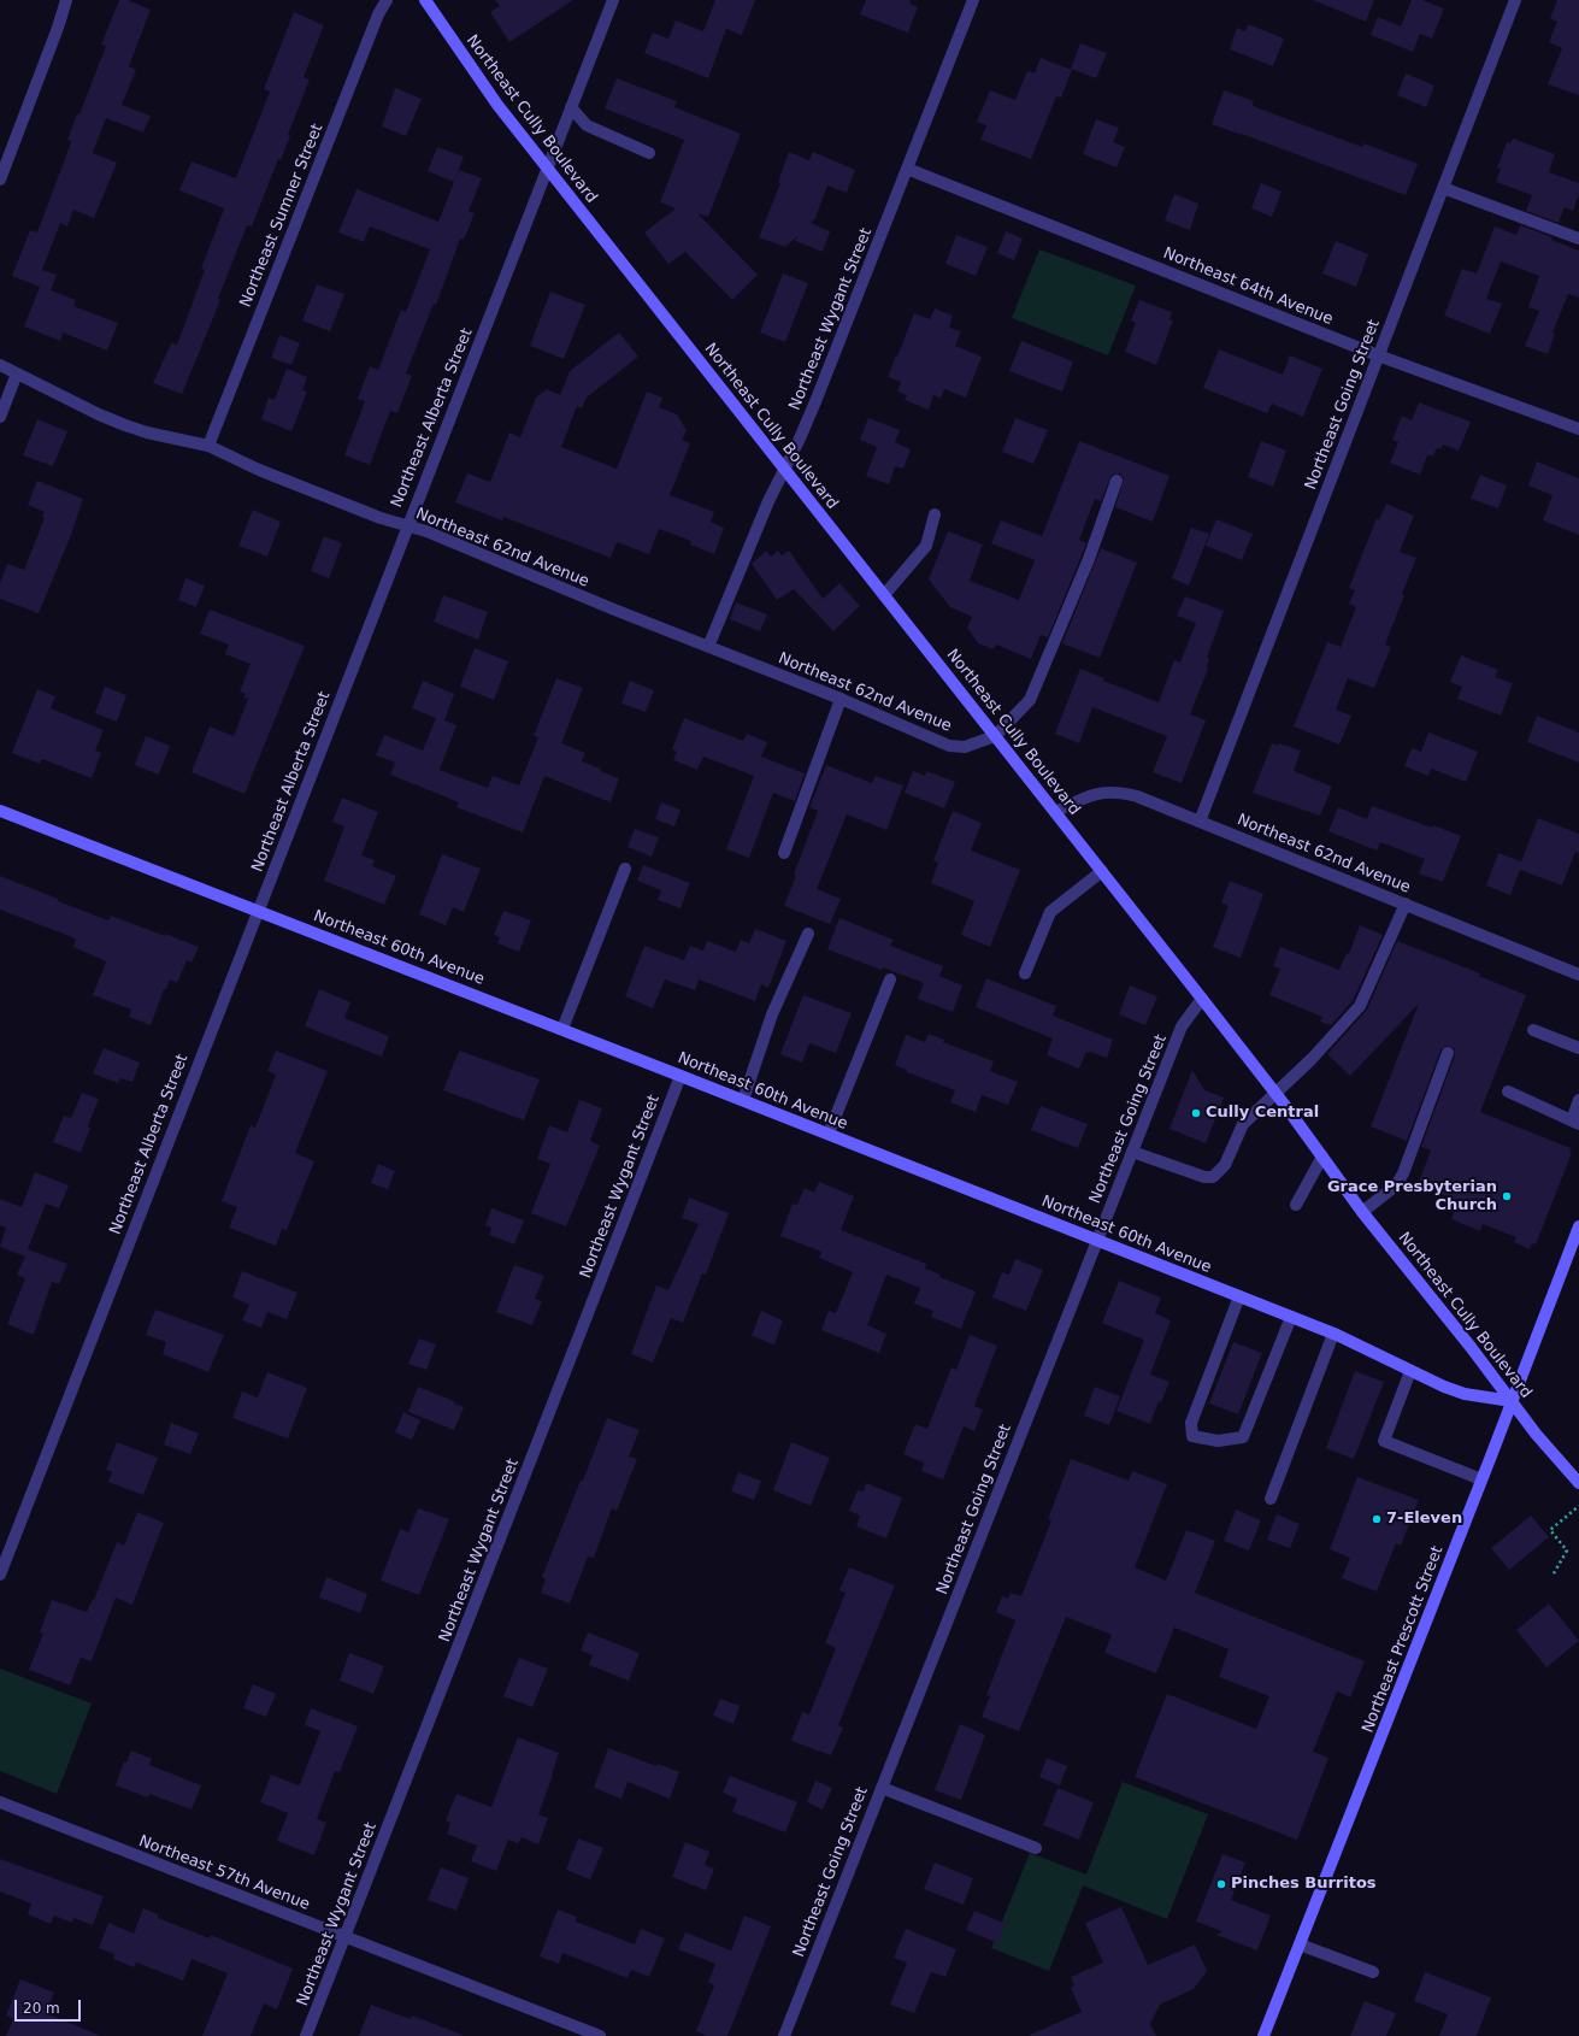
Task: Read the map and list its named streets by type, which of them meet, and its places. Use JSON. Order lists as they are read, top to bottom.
{
  "streets": {
    "street": [
      "Northeast Cully Boulevard",
      "Northeast Sumner Street",
      "Northeast 64th Avenue",
      "Northeast Wygant Street",
      "Northeast Going Street",
      "Northeast Alberta Street",
      "Northeast 62nd Avenue",
      "Northeast 60th Avenue",
      "Northeast Prescott Street",
      "Northeast 57th Avenue"
    ]
  },
  "crossings": [
    ["Northeast Cully Boulevard", "Northeast Wygant Street"],
    ["Northeast Cully Boulevard", "Northeast Going Street"],
    ["Northeast Cully Boulevard", "Northeast Alberta Street"],
    ["Northeast Cully Boulevard", "Northeast 62nd Avenue"],
    ["Northeast Cully Boulevard", "Northeast 60th Avenue"],
    ["Northeast Cully Boulevard", "Northeast Prescott Street"],
    ["Northeast Sumner Street", "Northeast 62nd Avenue"],
    ["Northeast 64th Avenue", "Northeast Wygant Street"],
    ["Northeast 64th Avenue", "Northeast Going Street"],
    ["Northeast Wygant Street", "Northeast 62nd Avenue"],
    ["Northeast Wygant Street", "Northeast 60th Avenue"],
    ["Northeast Wygant Street", "Northeast 57th Avenue"],
    ["Northeast Going Street", "Northeast 62nd Avenue"],
    ["Northeast Going Street", "Northeast 60th Avenue"],
    ["Northeast Alberta Street", "Northeast 62nd Avenue"],
    ["Northeast Alberta Street", "Northeast 60th Avenue"],
    ["Northeast 60th Avenue", "Northeast Prescott Street"]
  ],
  "places": [
    "Cully Central",
    "Grace Presbyterian Church",
    "7-Eleven",
    "Pinches Burritos"
  ],
  "scale_bar": "20 m"
}
